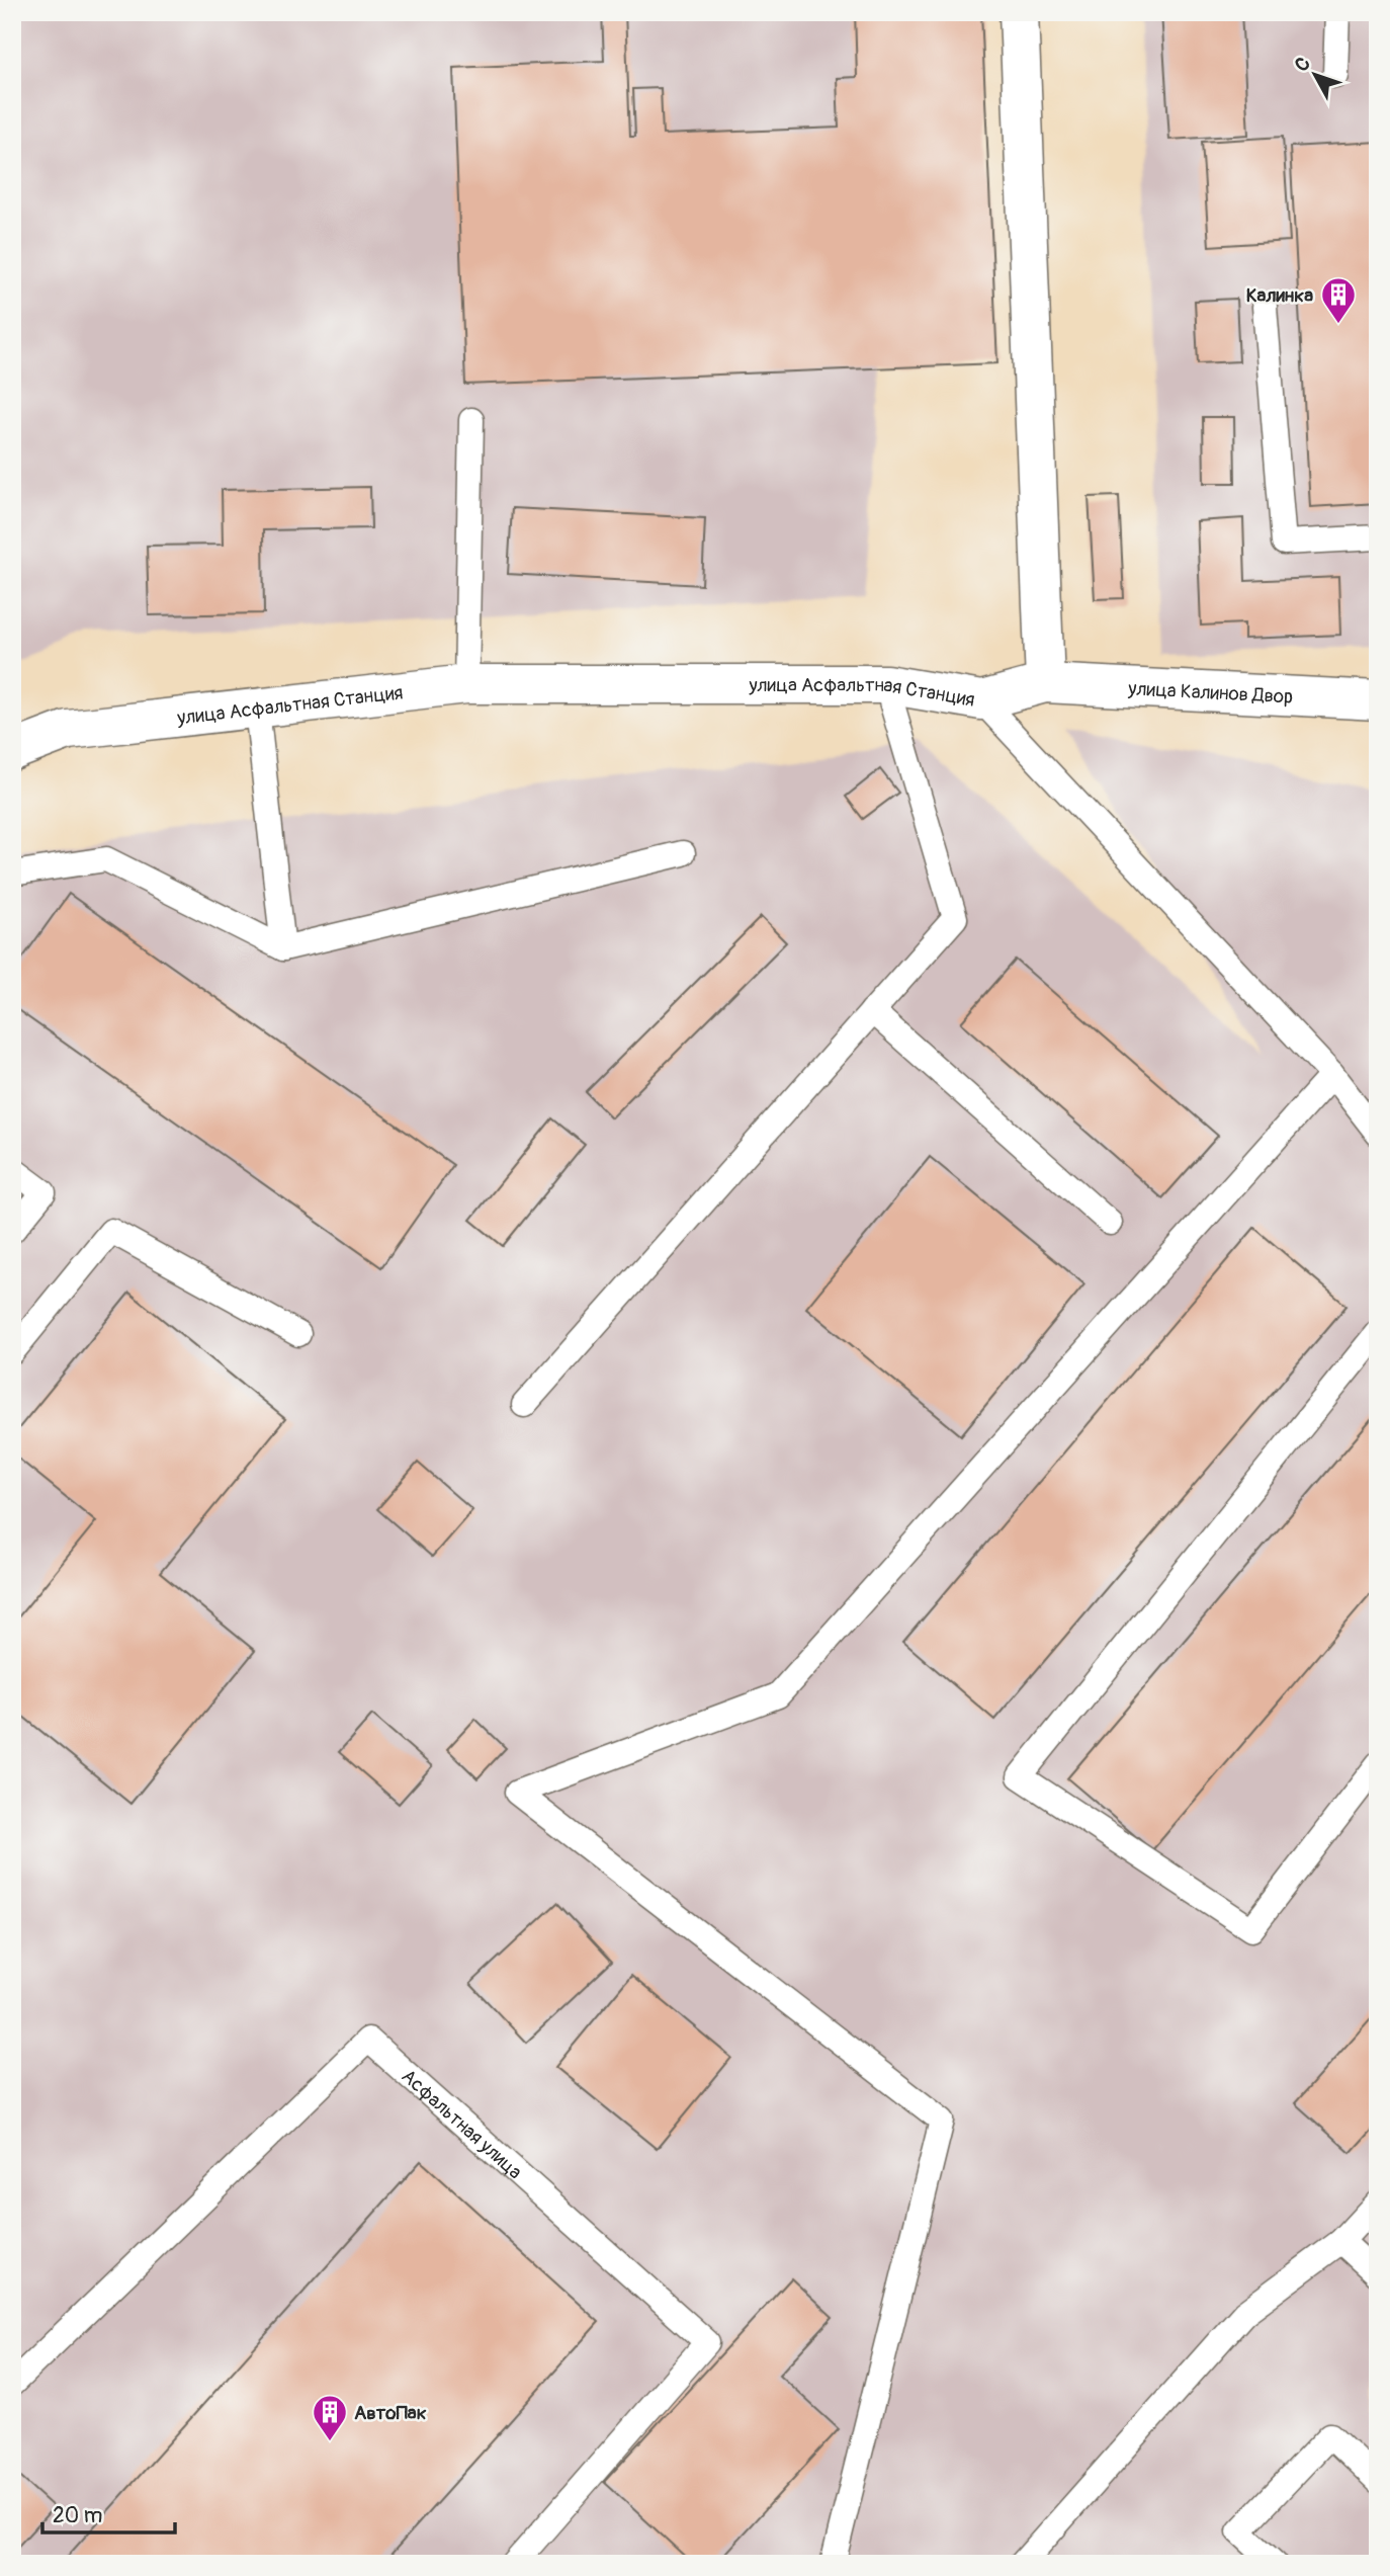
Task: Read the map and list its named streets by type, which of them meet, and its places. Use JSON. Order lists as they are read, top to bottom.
{
  "streets": {
    "street": ["улица Асфальтная Станция", "улица Калинов Двор"],
    "lane": ["Асфальтная улица"]
  },
  "crossings": [
    ["улица Асфальтная Станция", "улица Калинов Двор"]
  ],
  "places": {
    "building": ["Калинка", "АвтоПак"]
  },
  "scale_bar": "20 m",
  "north": "top left"
}
